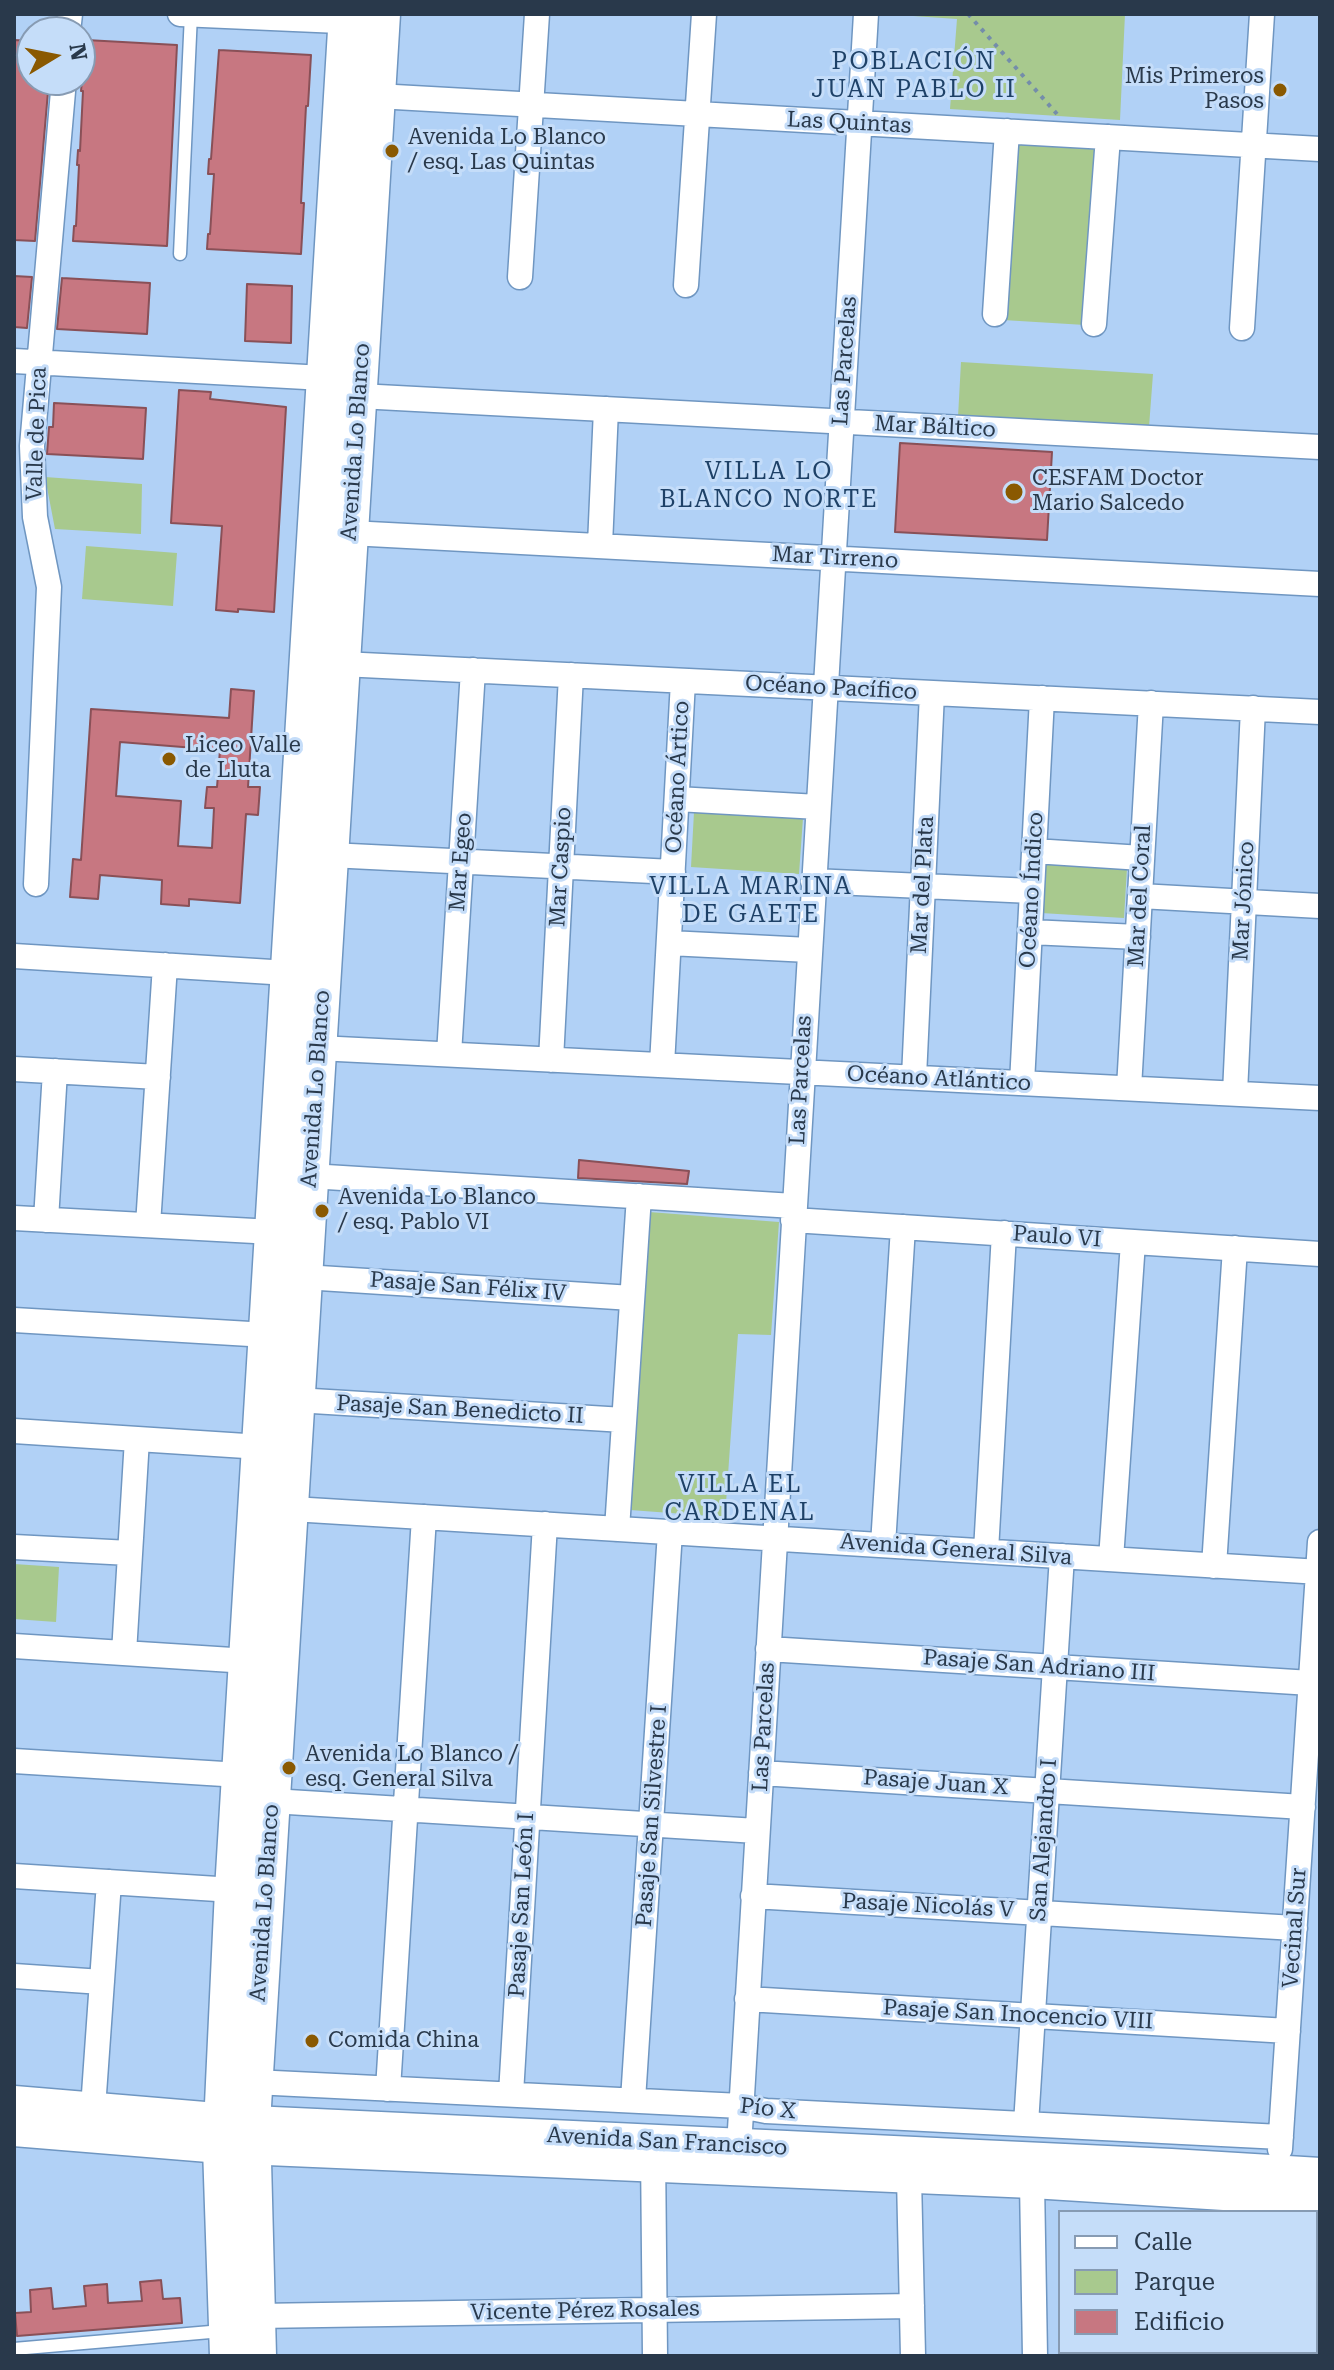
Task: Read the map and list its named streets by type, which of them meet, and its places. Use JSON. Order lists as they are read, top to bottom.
{
  "streets": {
    "main road": ["Avenida Lo Blanco", "Avenida San Francisco"],
    "street": [
      "Las Quintas",
      "Las Parcelas",
      "Mar Báltico",
      "Valle de Pica",
      "Mar Tirreno",
      "Océano Pacífico",
      "Océano Ártico",
      "Mar Egeo",
      "Mar Caspio",
      "Mar del Plata",
      "Océano Índico",
      "Mar del Coral",
      "Mar Jónico",
      "Océano Atlántico",
      "Paulo VI",
      "Pasaje San Félix IV",
      "Pasaje San Benedicto II",
      "Avenida General Silva",
      "Pasaje San Adriano III",
      "Pasaje Juan X",
      "Pasaje San Silvestre I",
      "San Alejandro I",
      "Pasaje San León I",
      "Pasaje Nicolás V",
      "Vecinal Sur",
      "Pasaje San Inocencio VIII",
      "Pío X",
      "Vicente Pérez Rosales"
    ]
  },
  "crossings": [
    ["Las Quintas", "Las Parcelas"],
    ["Las Quintas", "Avenida Lo Blanco"],
    ["Las Parcelas", "Mar Báltico"],
    ["Las Parcelas", "Mar Tirreno"],
    ["Las Parcelas", "Océano Pacífico"],
    ["Las Parcelas", "Océano Atlántico"],
    ["Las Parcelas", "Paulo VI"],
    ["Las Parcelas", "Avenida General Silva"],
    ["Las Parcelas", "Pasaje San Adriano III"],
    ["Las Parcelas", "Pasaje Juan X"],
    ["Las Parcelas", "Pasaje Nicolás V"],
    ["Las Parcelas", "Pasaje San Inocencio VIII"],
    ["Las Parcelas", "Pío X"],
    ["Las Parcelas", "Avenida San Francisco"],
    ["Mar Báltico", "Avenida Lo Blanco"],
    ["Avenida Lo Blanco", "Mar Tirreno"],
    ["Avenida Lo Blanco", "Océano Pacífico"],
    ["Avenida Lo Blanco", "Océano Atlántico"],
    ["Avenida Lo Blanco", "Paulo VI"],
    ["Avenida Lo Blanco", "Pasaje San Félix IV"],
    ["Avenida Lo Blanco", "Pasaje San Benedicto II"],
    ["Avenida Lo Blanco", "Avenida General Silva"],
    ["Avenida Lo Blanco", "Pío X"],
    ["Avenida Lo Blanco", "Avenida San Francisco"],
    ["Avenida Lo Blanco", "Vicente Pérez Rosales"],
    ["Océano Pacífico", "Océano Ártico"],
    ["Océano Pacífico", "Mar Egeo"],
    ["Océano Pacífico", "Mar Caspio"],
    ["Océano Pacífico", "Mar del Plata"],
    ["Océano Pacífico", "Océano Índico"],
    ["Océano Pacífico", "Mar del Coral"],
    ["Océano Pacífico", "Mar Jónico"],
    ["Océano Ártico", "Océano Atlántico"],
    ["Mar Egeo", "Océano Atlántico"],
    ["Mar Caspio", "Océano Atlántico"],
    ["Mar del Plata", "Océano Atlántico"],
    ["Océano Índico", "Océano Atlántico"],
    ["Mar del Coral", "Océano Atlántico"],
    ["Mar Jónico", "Océano Atlántico"],
    ["Avenida General Silva", "Pasaje San Silvestre I"],
    ["Avenida General Silva", "San Alejandro I"],
    ["Avenida General Silva", "Pasaje San León I"],
    ["Avenida General Silva", "Vecinal Sur"],
    ["Pasaje San Adriano III", "San Alejandro I"],
    ["Pasaje San Adriano III", "Vecinal Sur"],
    ["Pasaje Juan X", "San Alejandro I"],
    ["Pasaje Juan X", "Vecinal Sur"],
    ["Pasaje San Silvestre I", "Pío X"],
    ["San Alejandro I", "Pasaje Nicolás V"],
    ["San Alejandro I", "Pasaje San Inocencio VIII"],
    ["San Alejandro I", "Pío X"],
    ["Pasaje San León I", "Pío X"],
    ["Pasaje Nicolás V", "Vecinal Sur"],
    ["Vecinal Sur", "Pasaje San Inocencio VIII"],
    ["Vecinal Sur", "Pío X"],
    ["Vecinal Sur", "Avenida San Francisco"]
  ],
  "districts": [
    "POBLACIÓN JUAN PABLO II",
    "VILLA LO BLANCO NORTE",
    "VILLA MARINA DE GAETE",
    "VILLA EL CARDENAL"
  ],
  "places": [
    "Mis Primeros Pasos",
    "Avenida Lo Blanco / esq. Las Quintas",
    "CESFAM Doctor Mario Salcedo",
    "Liceo Valle de Lluta",
    "Avenida Lo Blanco / esq. Pablo VI",
    "Avenida Lo Blanco / esq. General Silva",
    "Comida China"
  ],
  "legend": ["Calle", "Parque", "Edificio"],
  "north": "right"
}
